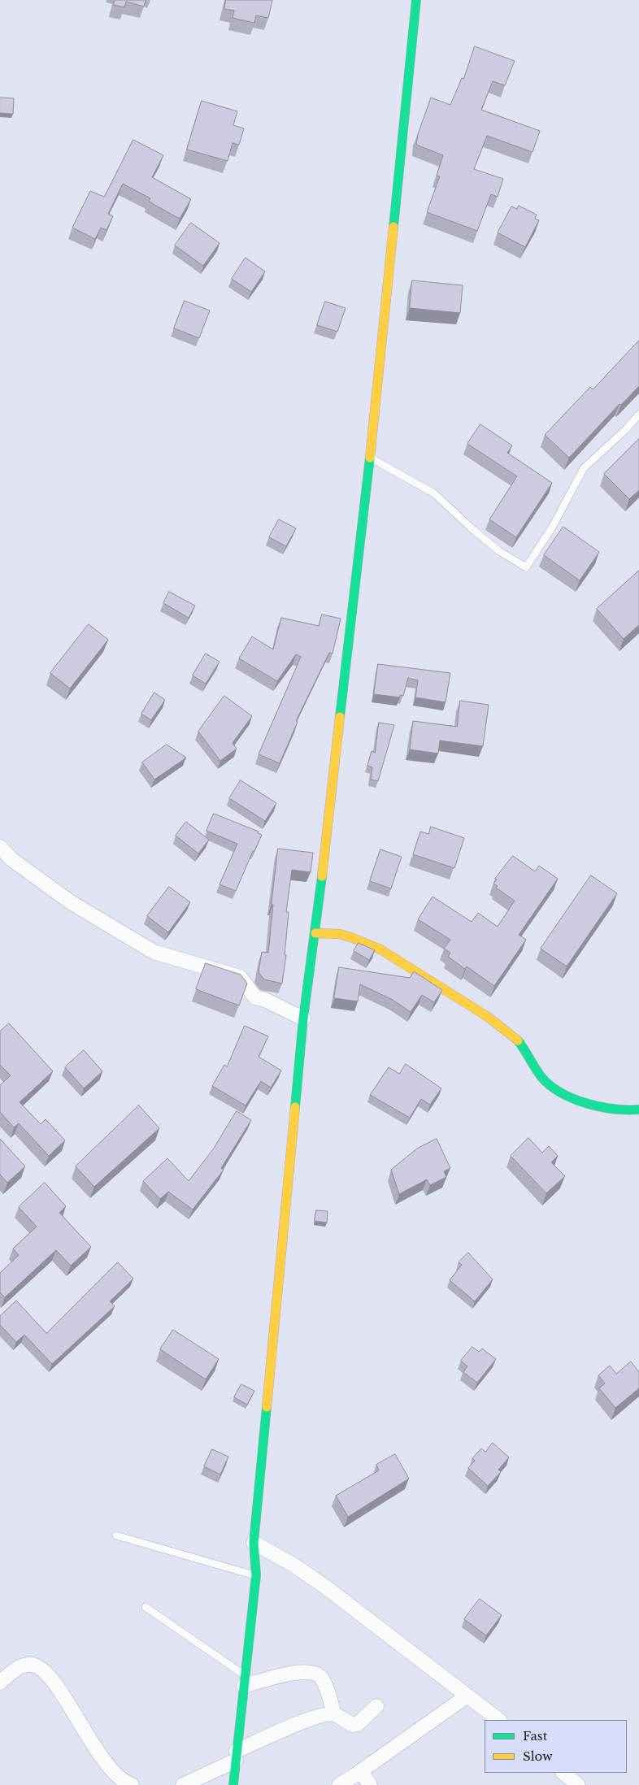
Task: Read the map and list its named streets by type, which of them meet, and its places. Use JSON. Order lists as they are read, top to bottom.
{
  "legend": ["Fast", "Slow"]
}
